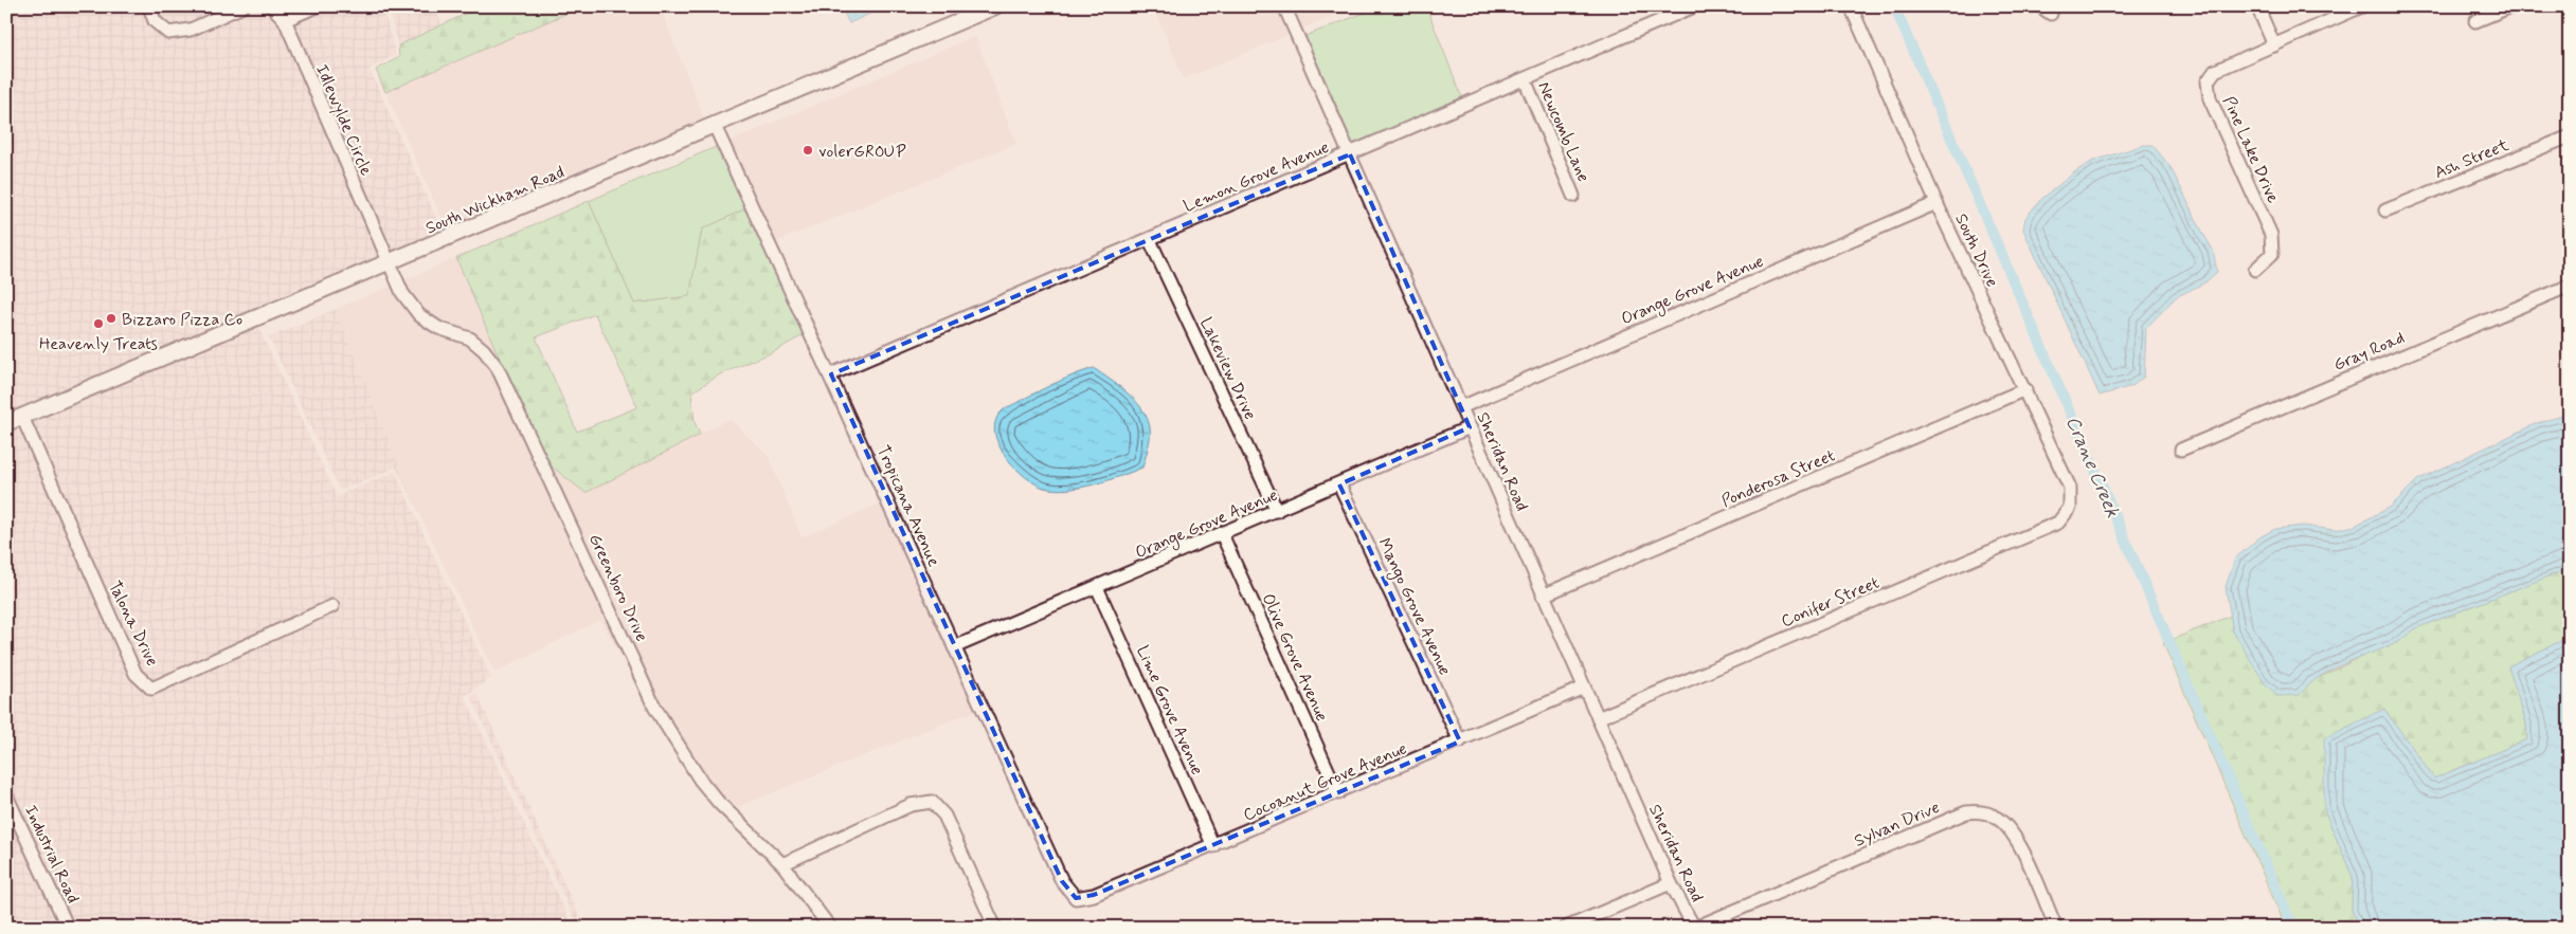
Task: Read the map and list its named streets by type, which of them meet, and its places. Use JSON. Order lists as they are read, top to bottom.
{
  "streets": {
    "main road": ["South Wickham Road"],
    "street": [
      "Idlewylde Circle",
      "Newcomb Lane",
      "Pine Lake Drive",
      "Ash Street",
      "Lemon Grove Avenue",
      "South Drive",
      "Orange Grove Avenue",
      "Gray Road",
      "Lakeview Drive",
      "Sheridan Road",
      "Ponderosa Street",
      "Tropicana Avenue",
      "Greenboro Drive",
      "Conifer Street",
      "Mango Grove Avenue",
      "Talona Drive",
      "Olive Grove Avenue",
      "Lime Grove Avenue",
      "Cocoanut Grove Avenue",
      "Sylvan Drive",
      "Industrial Road"
    ]
  },
  "crossings": [
    ["Idlewylde Circle", "South Wickham Road"],
    ["Idlewylde Circle", "Greenboro Drive"],
    ["Newcomb Lane", "Lemon Grove Avenue"],
    ["Lemon Grove Avenue", "Lakeview Drive"],
    ["Lemon Grove Avenue", "Sheridan Road"],
    ["Lemon Grove Avenue", "Tropicana Avenue"],
    ["South Wickham Road", "Tropicana Avenue"],
    ["South Wickham Road", "Greenboro Drive"],
    ["South Wickham Road", "Talona Drive"],
    ["South Drive", "Orange Grove Avenue"],
    ["South Drive", "Ponderosa Street"],
    ["South Drive", "Conifer Street"],
    ["Orange Grove Avenue", "Lakeview Drive"],
    ["Orange Grove Avenue", "Sheridan Road"],
    ["Orange Grove Avenue", "Tropicana Avenue"],
    ["Orange Grove Avenue", "Mango Grove Avenue"],
    ["Orange Grove Avenue", "Olive Grove Avenue"],
    ["Orange Grove Avenue", "Lime Grove Avenue"],
    ["Sheridan Road", "Ponderosa Street"],
    ["Sheridan Road", "Conifer Street"],
    ["Sheridan Road", "Cocoanut Grove Avenue"],
    ["Sheridan Road", "Sylvan Drive"],
    ["Tropicana Avenue", "Cocoanut Grove Avenue"],
    ["Mango Grove Avenue", "Cocoanut Grove Avenue"],
    ["Olive Grove Avenue", "Cocoanut Grove Avenue"],
    ["Lime Grove Avenue", "Cocoanut Grove Avenue"]
  ],
  "water": ["Crane Creek"],
  "places": ["volerGROUP", "Bizzaro Pizza Co", "Heavenly Treats"]
}
